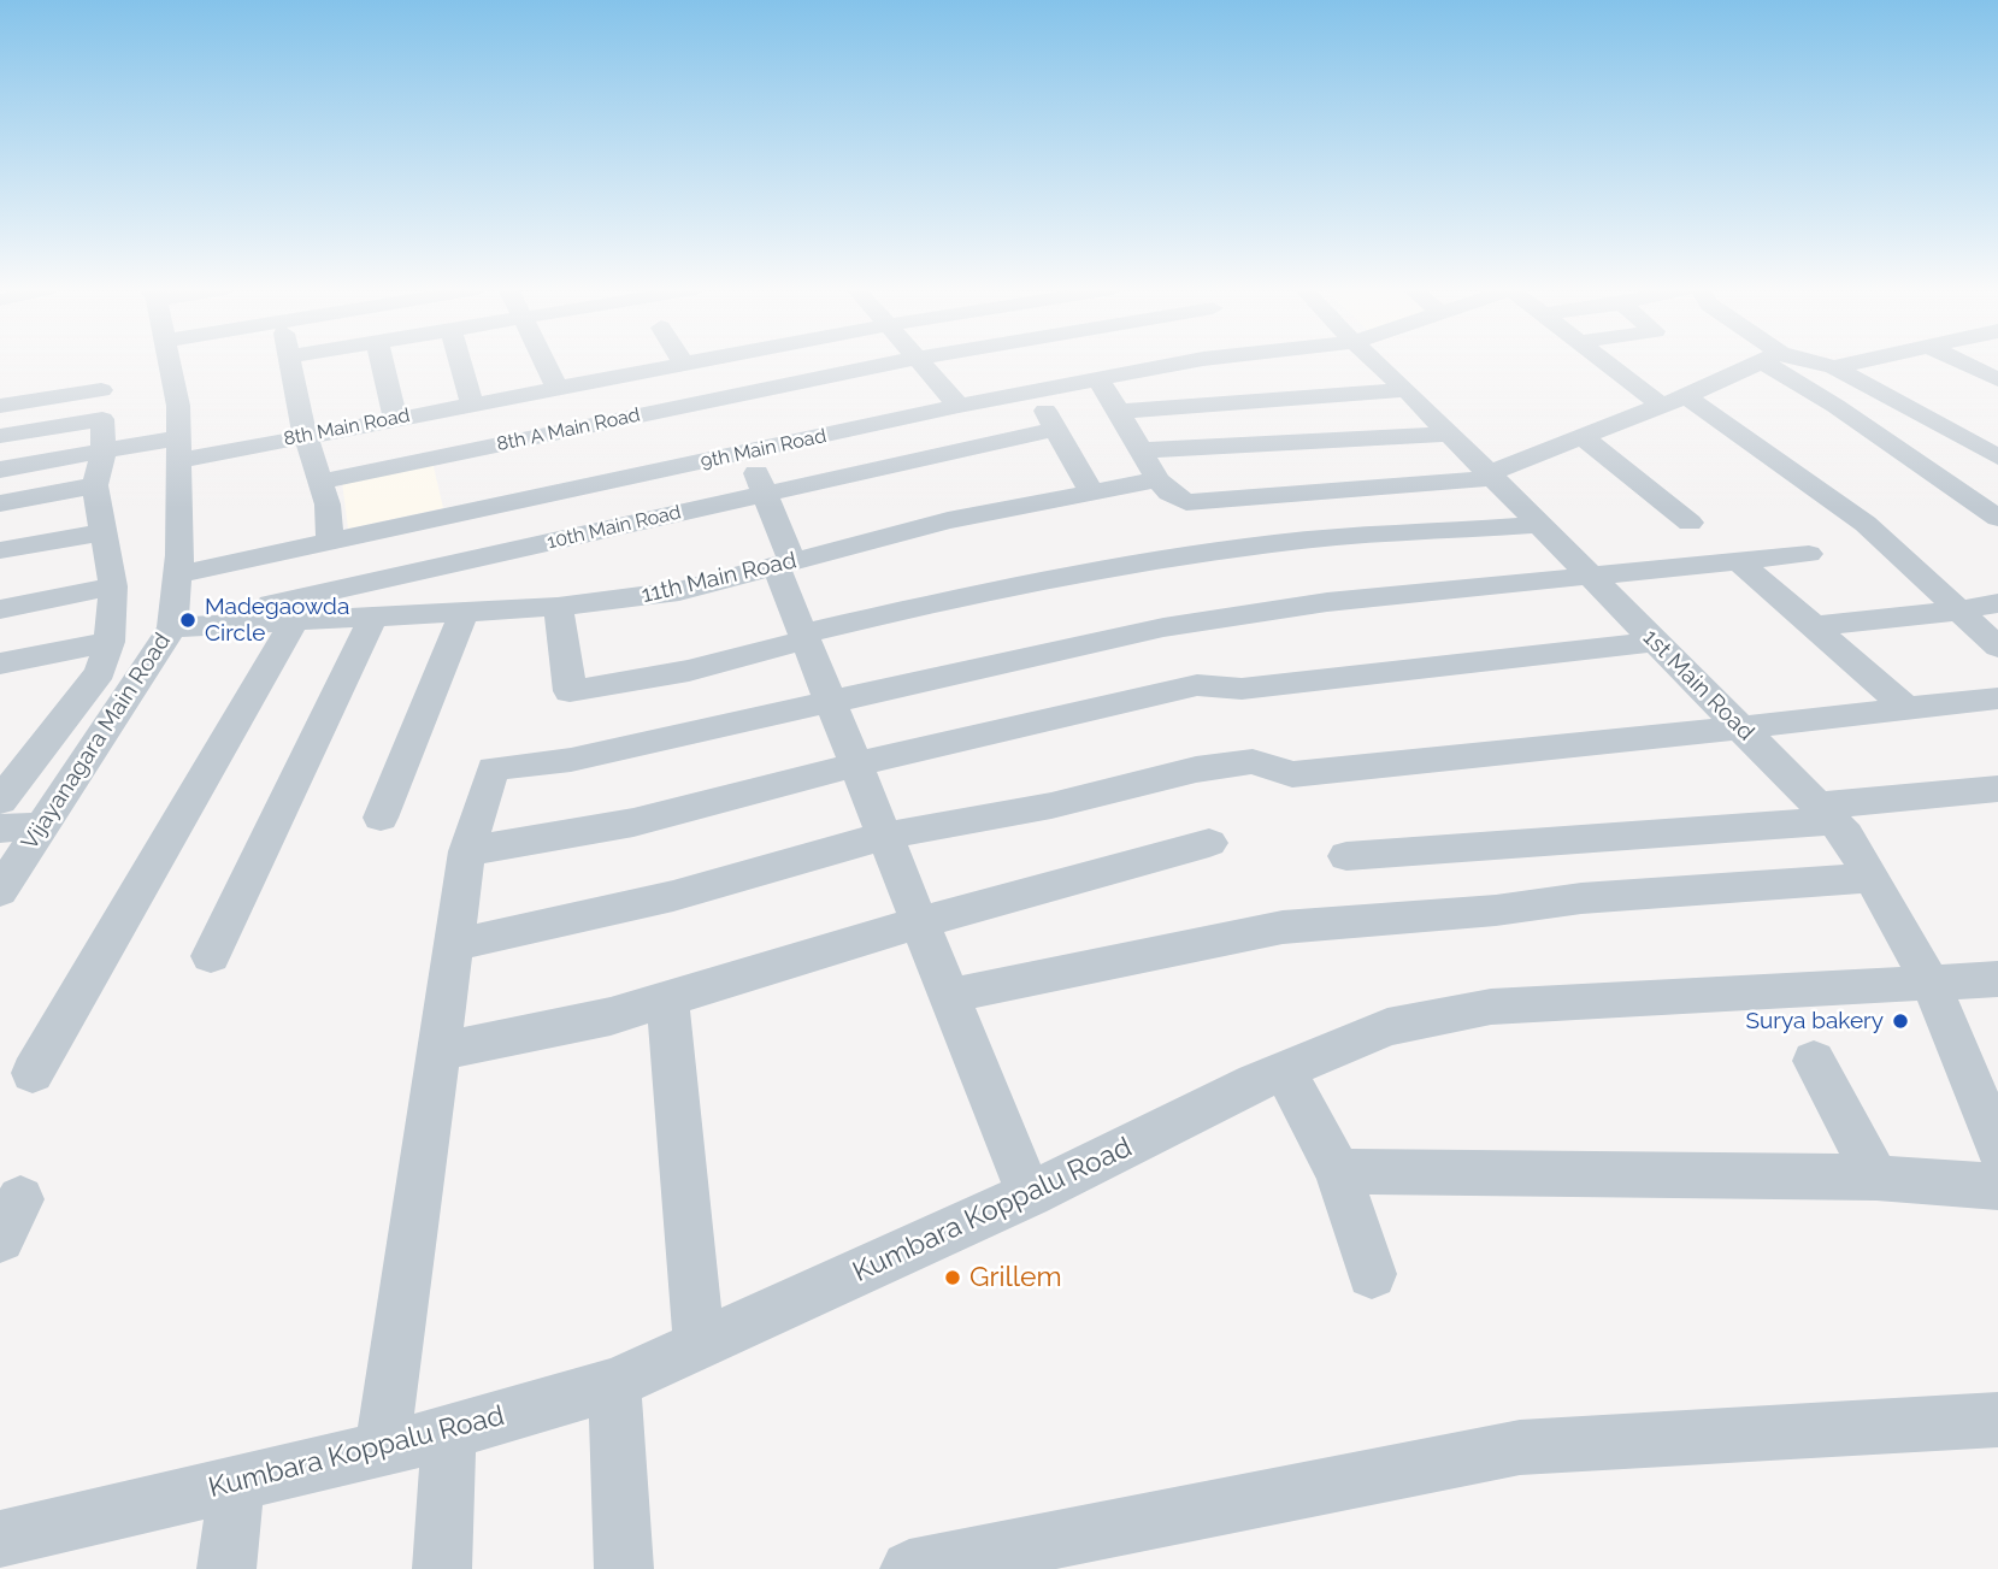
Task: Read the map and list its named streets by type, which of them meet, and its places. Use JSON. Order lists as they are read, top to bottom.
{
  "streets": {
    "street": [
      "8th Main Road",
      "8th A Main Road",
      "9th Main Road",
      "10th Main Road",
      "11th Main Road",
      "1st Main Road",
      "Vijayanagara Main Road",
      "Kumbara Koppalu Road"
    ]
  },
  "crossings": [
    ["8th Main Road", "Vijayanagara Main Road"],
    ["9th Main Road", "Vijayanagara Main Road"],
    ["10th Main Road", "11th Main Road"],
    ["10th Main Road", "Vijayanagara Main Road"],
    ["11th Main Road", "Vijayanagara Main Road"],
    ["1st Main Road", "Kumbara Koppalu Road"]
  ],
  "places": ["Madegaowda Circle", "Surya bakery", "Grillem"]
}
